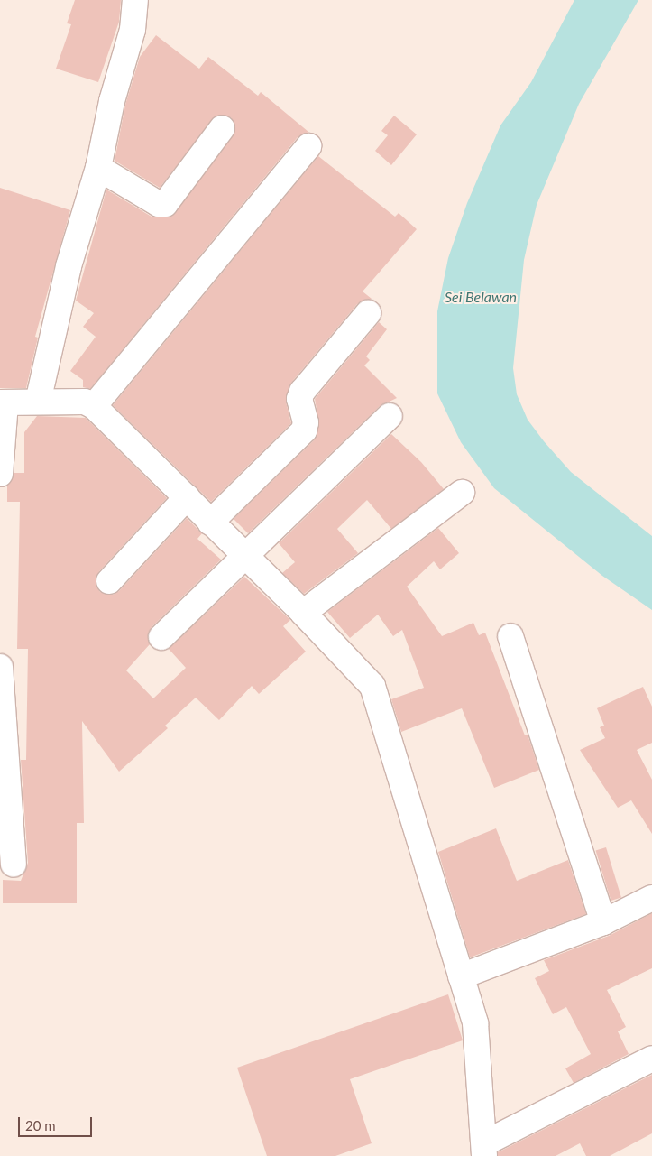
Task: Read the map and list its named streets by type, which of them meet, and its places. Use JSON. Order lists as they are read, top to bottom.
{
  "water": ["Sei Belawan"],
  "scale_bar": "20 m"
}
